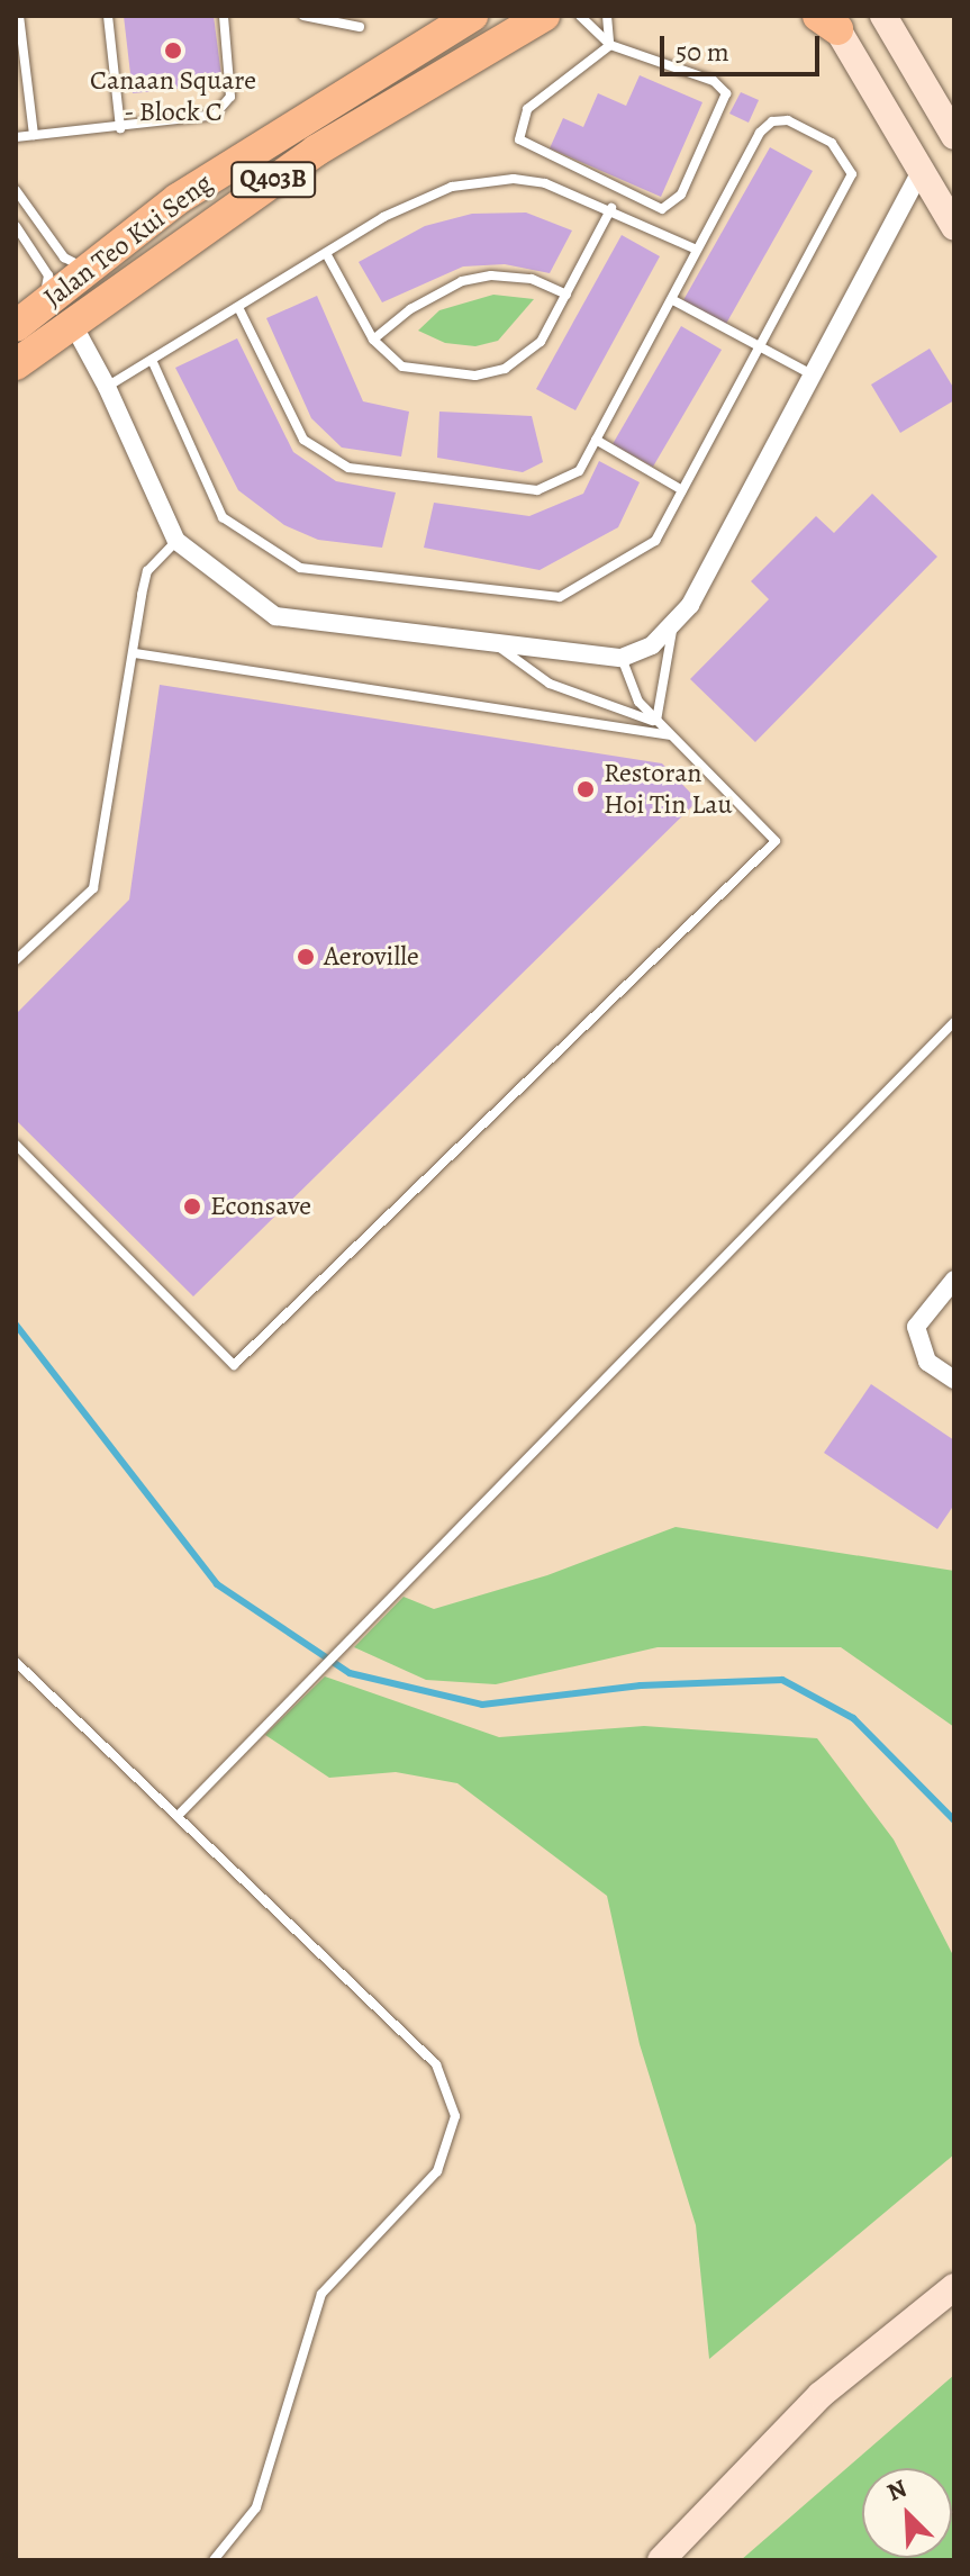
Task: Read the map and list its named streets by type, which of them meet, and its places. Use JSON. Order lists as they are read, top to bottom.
{
  "streets": {
    "highway": ["Q403B", "Jalan Teo Kui Seng"]
  },
  "places": [
    "Canaan Square - Block C",
    "Restoran Hoi Tin Lau",
    "Aeroville",
    "Econsave"
  ],
  "scale_bar": "50 m",
  "north": "top left"
}
